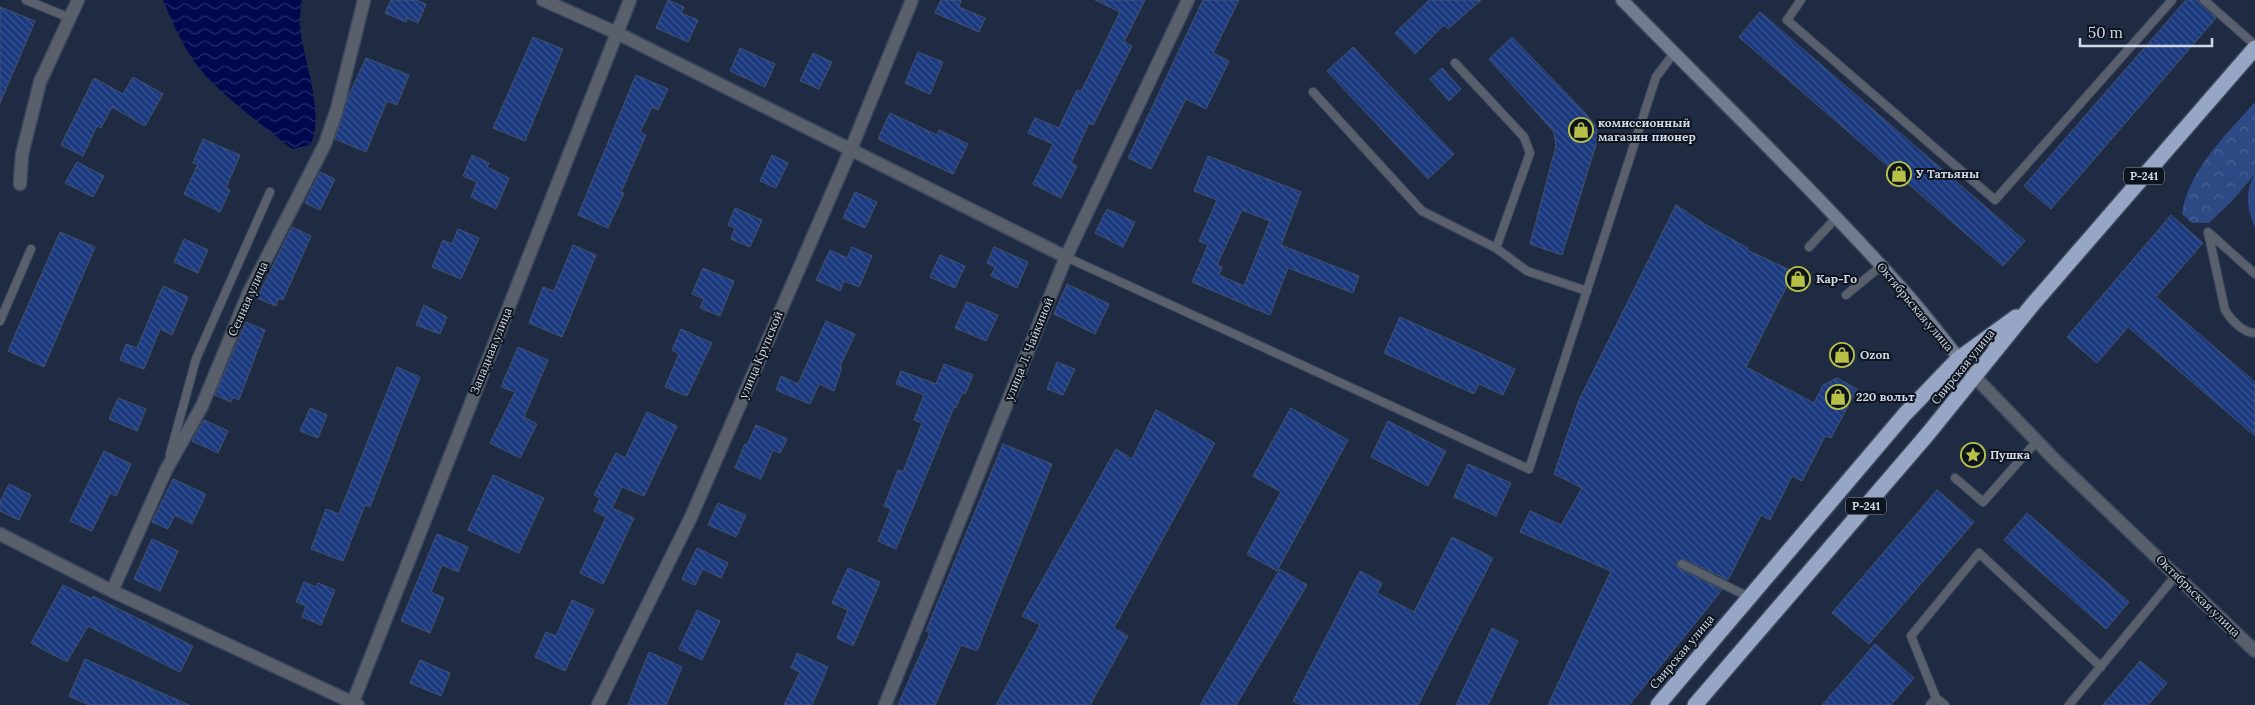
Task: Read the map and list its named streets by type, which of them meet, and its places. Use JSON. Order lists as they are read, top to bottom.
{
  "streets": {
    "highway": ["Р-241", "Свирская улица"],
    "main road": ["Октябрьская улица"],
    "street": [
      "Сенная улица",
      "улица Л. Чайкиной",
      "Западная улица",
      "улица Крупской"
    ]
  },
  "crossings": [
    ["Р-241", "Октябрьская улица"],
    ["Р-241", "Свирская улица"],
    ["Октябрьская улица", "Свирская улица"]
  ],
  "places": {
    "shop": [
      "комиссионный магазин пионер",
      "У Татьяны",
      "Кар-Го",
      "Ozon",
      "220 вольт"
    ],
    "place": ["Пушка"]
  },
  "scale_bar": "50 m"
}
